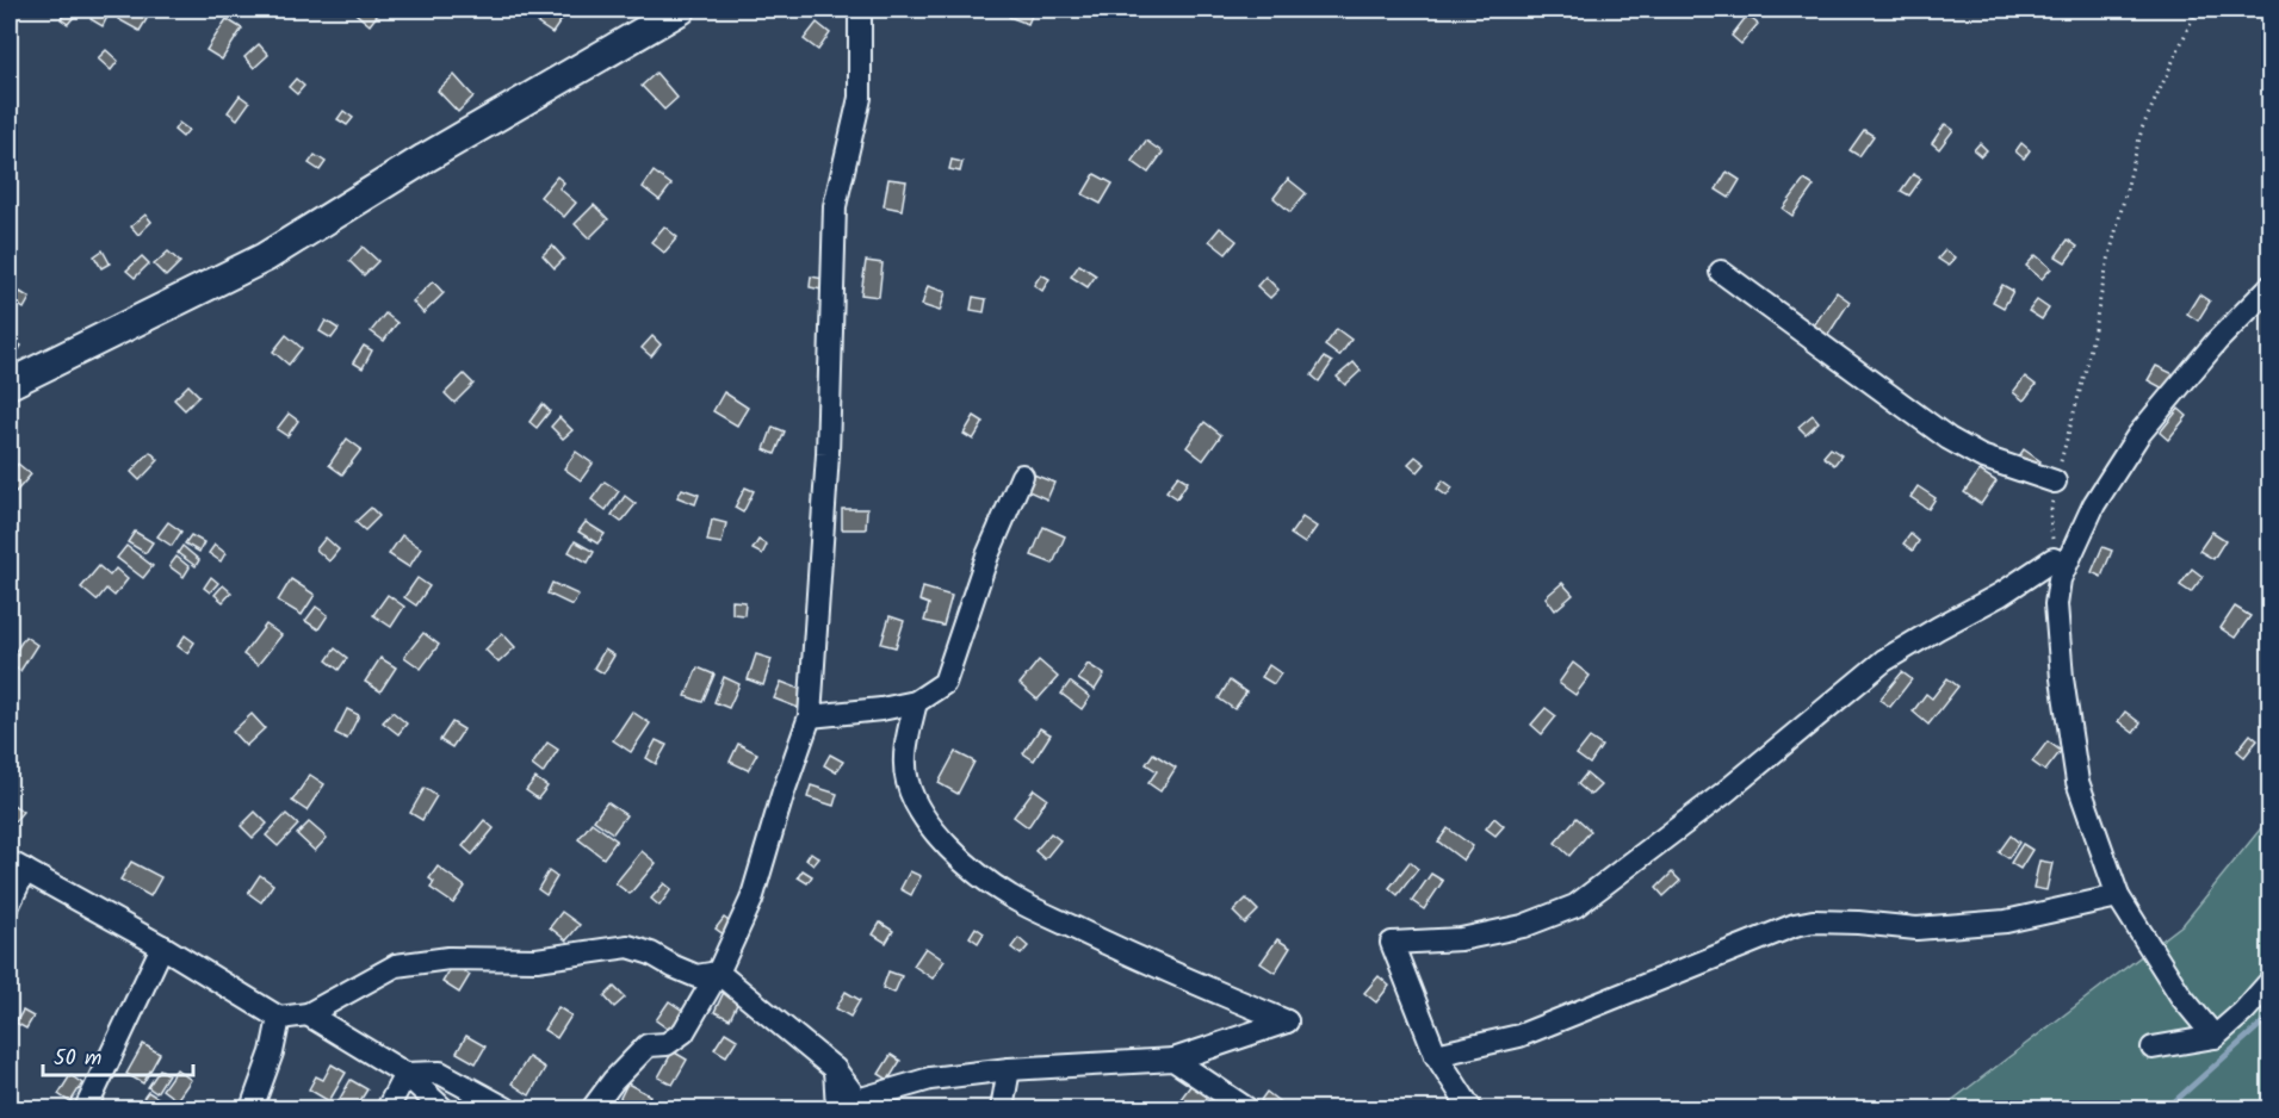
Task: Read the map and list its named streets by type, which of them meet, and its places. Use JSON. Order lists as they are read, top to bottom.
{
  "scale_bar": "50 m"
}
